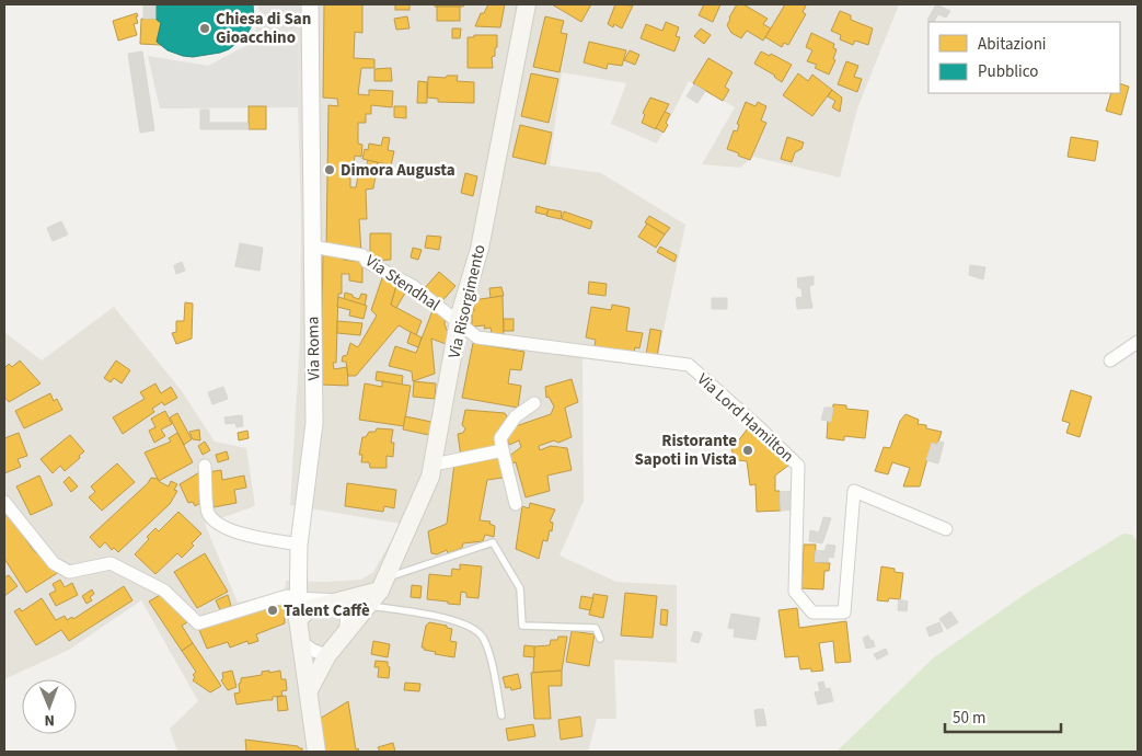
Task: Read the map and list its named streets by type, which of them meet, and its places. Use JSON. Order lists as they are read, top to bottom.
{
  "streets": {
    "main road": ["Via Risorgimento", "Via Roma"],
    "street": ["Via Stendhal", "Via Lord Hamilton"]
  },
  "crossings": [
    ["Via Stendhal", "Via Risorgimento"],
    ["Via Stendhal", "Via Roma"],
    ["Via Stendhal", "Via Lord Hamilton"],
    ["Via Risorgimento", "Via Roma"],
    ["Via Risorgimento", "Via Lord Hamilton"]
  ],
  "places": [
    "Chiesa di San Gioacchino",
    "Dimora Augusta",
    "Ristorante Sapoti in Vista",
    "Talent Caffè"
  ],
  "legend": ["Abitazioni", "Pubblico"],
  "scale_bar": "50 m",
  "north": "bottom"
}
